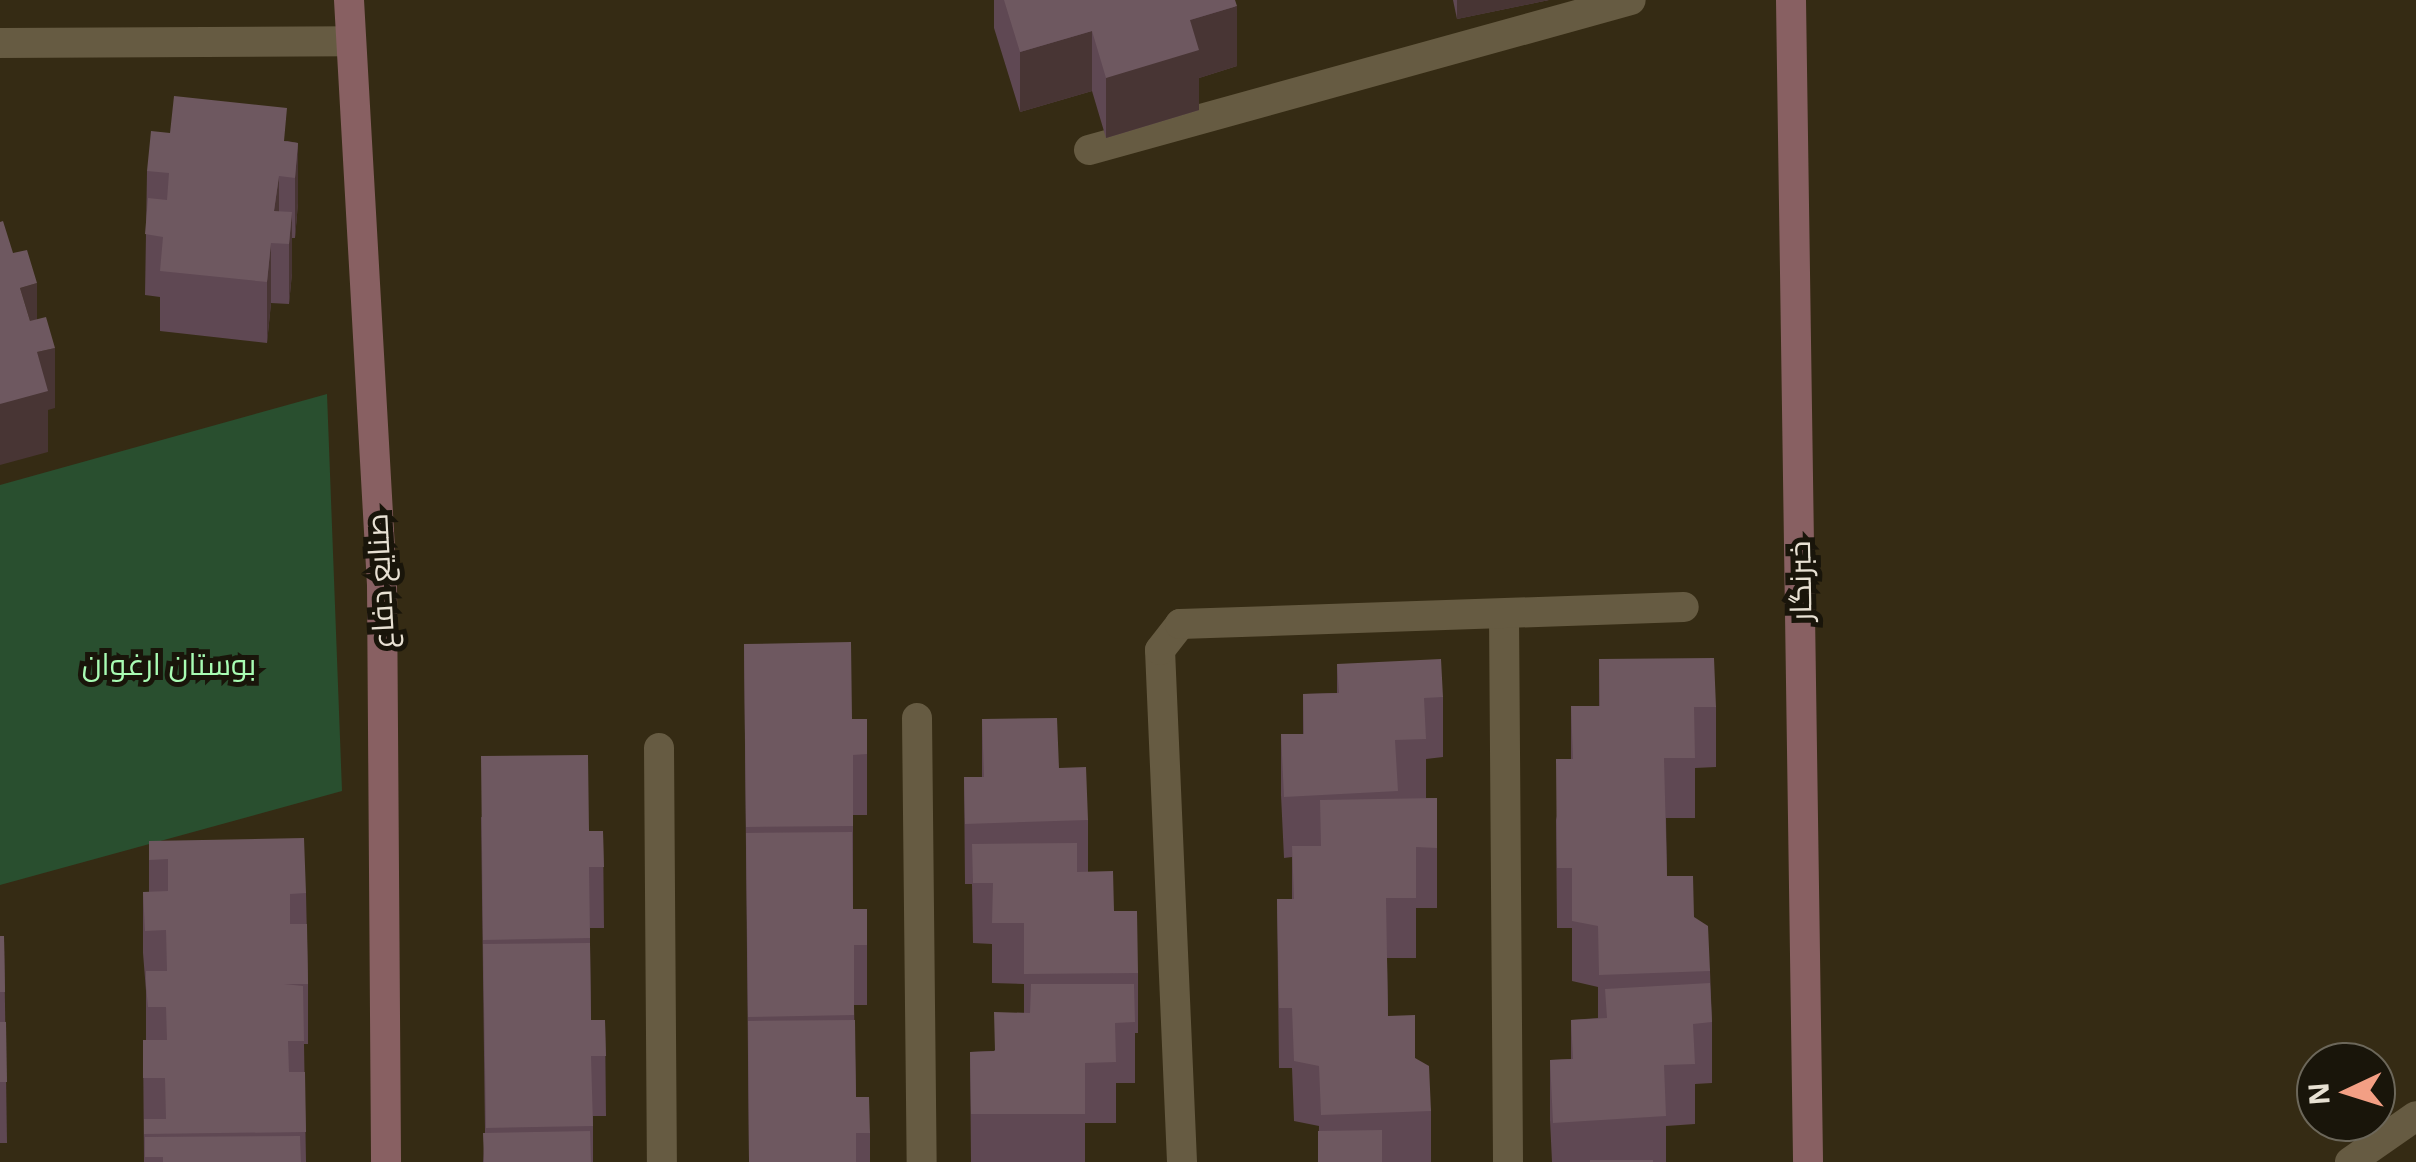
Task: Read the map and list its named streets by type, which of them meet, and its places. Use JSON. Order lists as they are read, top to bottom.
{
  "streets": {
    "street": ["صنایع دفاع", "خبرنگار"]
  },
  "parks": ["بوستان ارغوان"],
  "north": "left"
}
